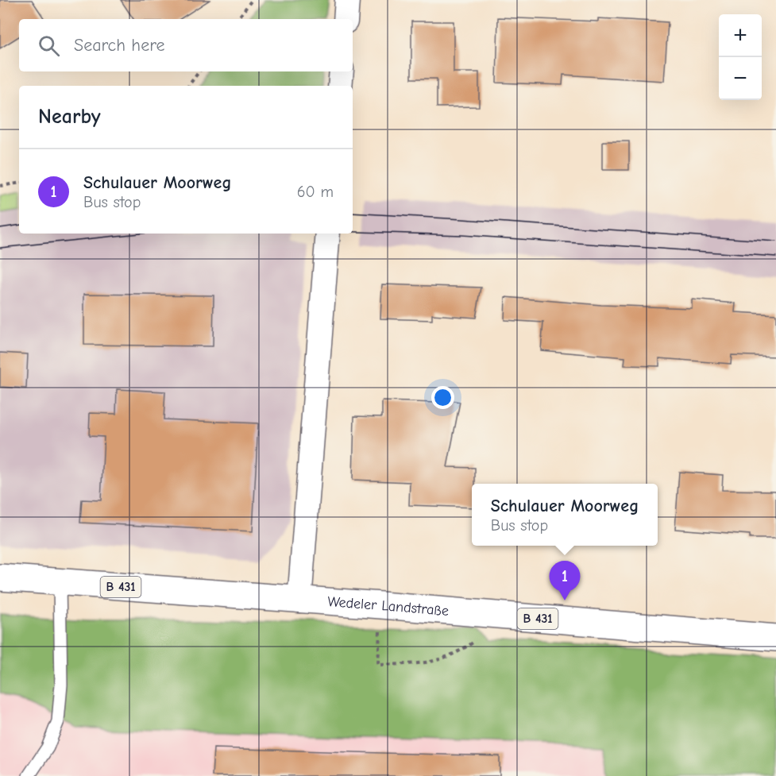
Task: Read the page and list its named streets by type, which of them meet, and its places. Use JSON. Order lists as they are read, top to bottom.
{
  "streets": {
    "main road": ["B 431", "Wedeler Landstraße"]
  },
  "page": {
    "map_buttons": ["+", "−"],
    "search": "Search here",
    "heading": "Nearby",
    "list": [
      {
        "mark": "1",
        "name": "Schulauer Moorweg",
        "note": "Bus stop",
        "value": "60 m"
      }
    ],
    "popup": ["Schulauer Moorweg", "Bus stop"],
    "pins": "1"
  }
}
